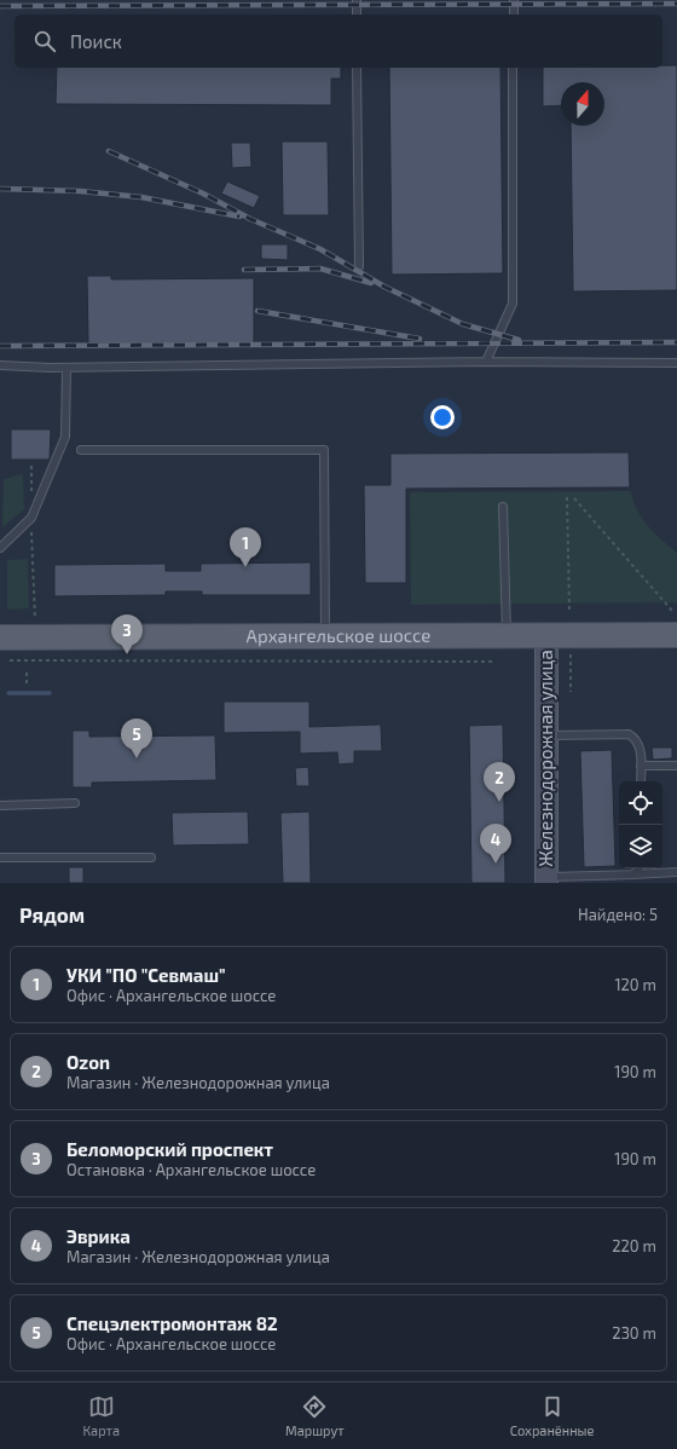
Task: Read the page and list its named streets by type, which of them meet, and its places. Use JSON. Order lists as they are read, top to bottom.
{
  "streets": {
    "main road": ["Архангельское шоссе", "Железнодорожная улица"]
  },
  "crossings": [
    ["Архангельское шоссе", "Железнодорожная улица"]
  ],
  "north": "top",
  "page": {
    "search": "Поиск",
    "pins": [
      "1",
      "3",
      "5",
      "2",
      "4"
    ],
    "heading": ["Рядом", "Найдено: 5"],
    "list": [
      {
        "mark": "1",
        "name": "УКИ \"ПО \"Севмаш\"",
        "note": "Офис · Архангельское шоссе",
        "value": "120 m"
      },
      {
        "mark": "2",
        "name": "Ozon",
        "note": "Магазин · Железнодорожная улица",
        "value": "190 m"
      },
      {
        "mark": "3",
        "name": "Беломорский проспект",
        "note": "Остановка · Архангельское шоссе",
        "value": "190 m"
      },
      {
        "mark": "4",
        "name": "Эврика",
        "note": "Магазин · Железнодорожная улица",
        "value": "220 m"
      },
      {
        "mark": "5",
        "name": "Спецэлектромонтаж 82",
        "note": "Офис · Архангельское шоссе",
        "value": "230 m"
      }
    ],
    "nav": ["Карта", "Маршрут", "Сохранённые"]
  }
}
